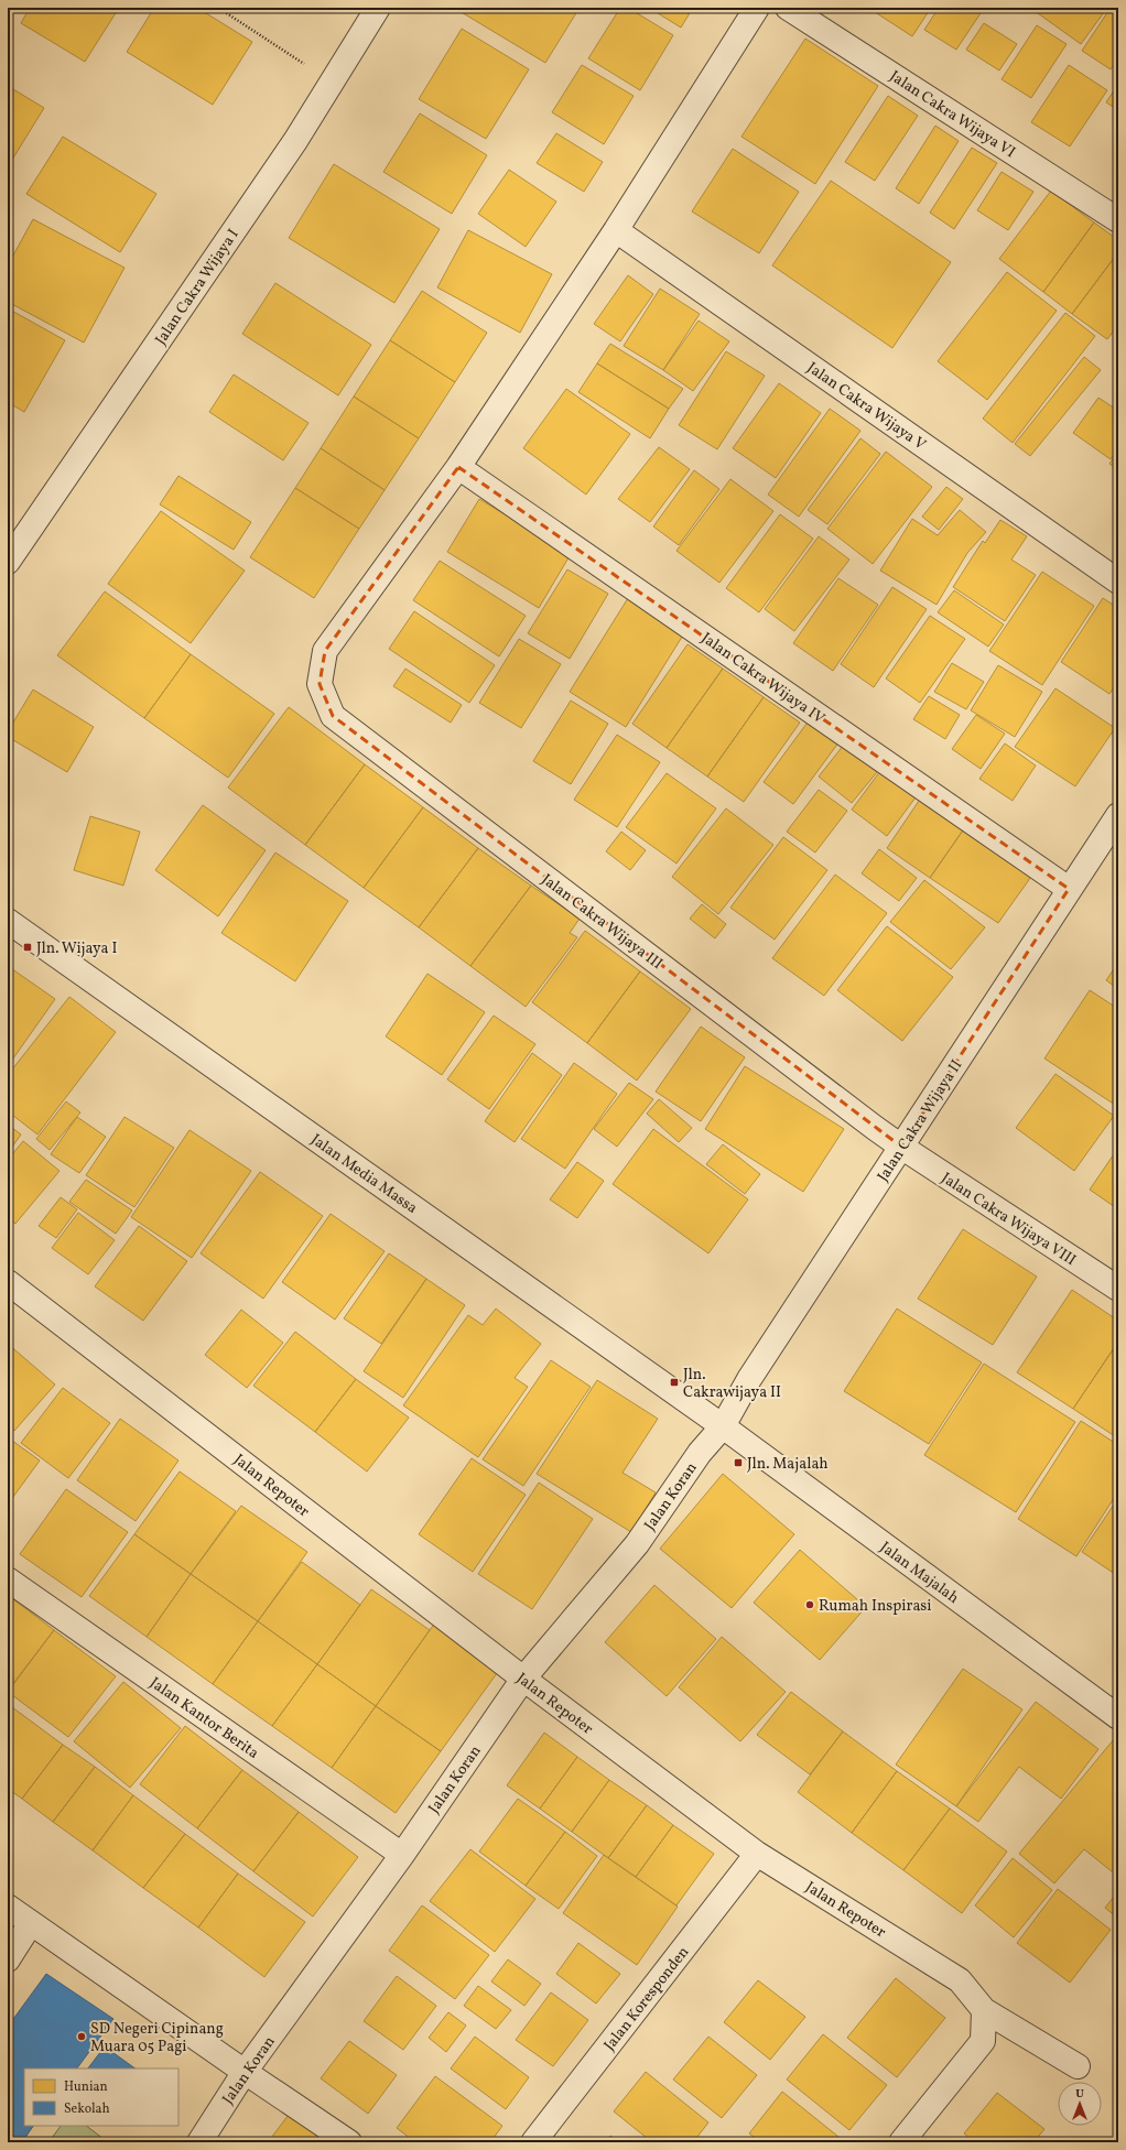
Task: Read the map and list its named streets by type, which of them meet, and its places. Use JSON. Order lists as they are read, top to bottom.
{
  "streets": {
    "street": [
      "Jalan Cakra Wijaya VI",
      "Jalan Cakra Wijaya I",
      "Jalan Cakra Wijaya V",
      "Jalan Cakra Wijaya IV",
      "Jalan Cakra Wijaya III",
      "Jalan Cakra Wijaya II",
      "Jalan Media Massa",
      "Jalan Cakra Wijaya VIII",
      "Jalan Repoter",
      "Jalan Koran",
      "Jalan Majalah",
      "Jalan Kantor Berita",
      "Jalan Koresponden"
    ]
  },
  "crossings": [
    ["Jalan Cakra Wijaya IV", "Jalan Cakra Wijaya III"],
    ["Jalan Cakra Wijaya IV", "Jalan Cakra Wijaya II"],
    ["Jalan Cakra Wijaya III", "Jalan Cakra Wijaya II"],
    ["Jalan Cakra Wijaya III", "Jalan Cakra Wijaya VIII"],
    ["Jalan Cakra Wijaya II", "Jalan Media Massa"],
    ["Jalan Cakra Wijaya II", "Jalan Cakra Wijaya VIII"],
    ["Jalan Cakra Wijaya II", "Jalan Koran"],
    ["Jalan Cakra Wijaya II", "Jalan Majalah"],
    ["Jalan Media Massa", "Jalan Koran"],
    ["Jalan Media Massa", "Jalan Majalah"],
    ["Jalan Repoter", "Jalan Koran"],
    ["Jalan Repoter", "Jalan Koresponden"],
    ["Jalan Koran", "Jalan Majalah"],
    ["Jalan Koran", "Jalan Kantor Berita"]
  ],
  "places": {
    "transit": ["Jln. Wijaya I", "Jln. Cakrawijaya II", "Jln. Majalah"],
    "other": ["Rumah Inspirasi", "SD Negeri Cipinang Muara 05 Pagi"]
  },
  "legend": ["Hunian", "Sekolah"],
  "north": "top"
}
